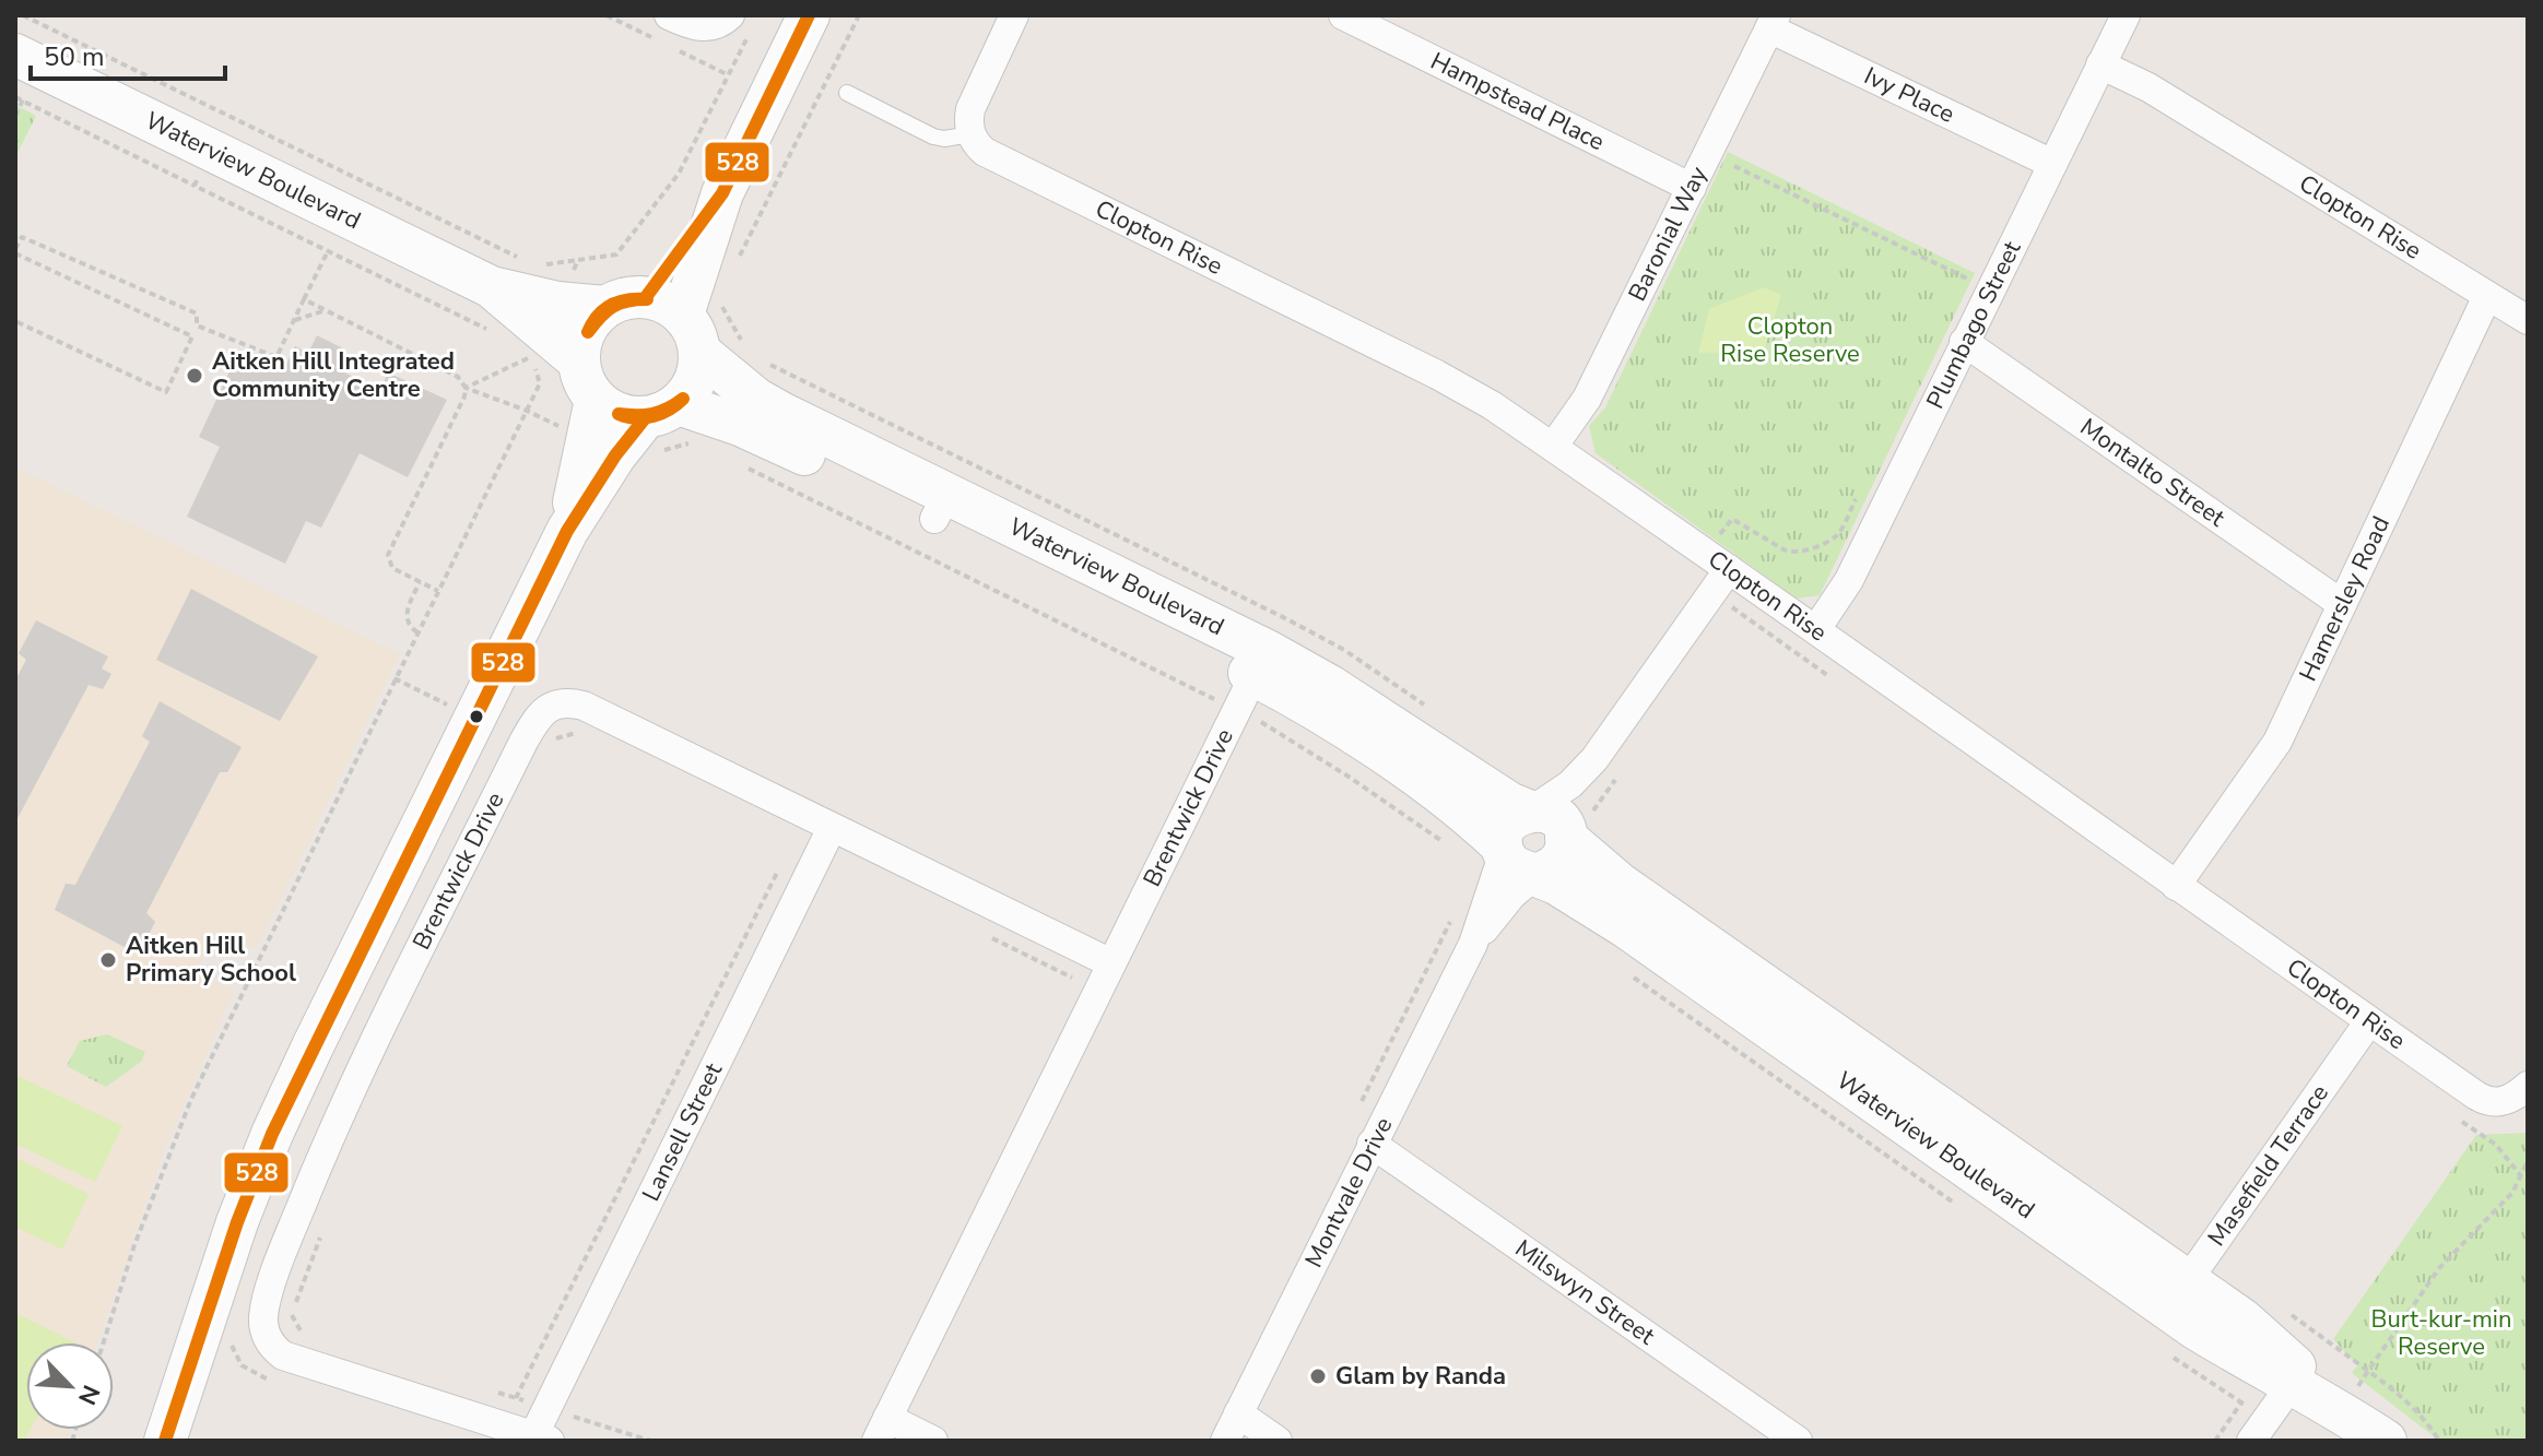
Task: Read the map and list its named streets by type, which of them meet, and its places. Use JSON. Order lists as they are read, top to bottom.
{
  "streets": {
    "street": [
      "Ivy Place",
      "Hampstead Place",
      "Waterview Boulevard",
      "Clopton Rise",
      "Baronial Way",
      "Plumbago Street",
      "Montalto Street",
      "Hamersley Road",
      "Brentwick Drive",
      "Lansell Street",
      "Masefield Terrace",
      "Montvale Drive",
      "Milswyn Street"
    ]
  },
  "crossings": [
    ["Ivy Place", "Baronial Way"],
    ["Ivy Place", "Plumbago Street"],
    ["Hampstead Place", "Baronial Way"],
    ["Waterview Boulevard", "Brentwick Drive"],
    ["Waterview Boulevard", "Masefield Terrace"],
    ["Waterview Boulevard", "Montvale Drive"],
    ["Clopton Rise", "Baronial Way"],
    ["Clopton Rise", "Plumbago Street"],
    ["Clopton Rise", "Hamersley Road"],
    ["Clopton Rise", "Masefield Terrace"],
    ["Plumbago Street", "Montalto Street"],
    ["Montalto Street", "Hamersley Road"],
    ["Brentwick Drive", "Lansell Street"],
    ["Montvale Drive", "Milswyn Street"]
  ],
  "parks": ["Clopton Rise Reserve", "Burt-kur-min Reserve"],
  "places": ["Aitken Hill Integrated Community Centre", "Aitken Hill Primary School", "Glam by Randa"],
  "lines": ["transit line 528"],
  "scale_bar": "50 m",
  "north": "bottom right"
}
